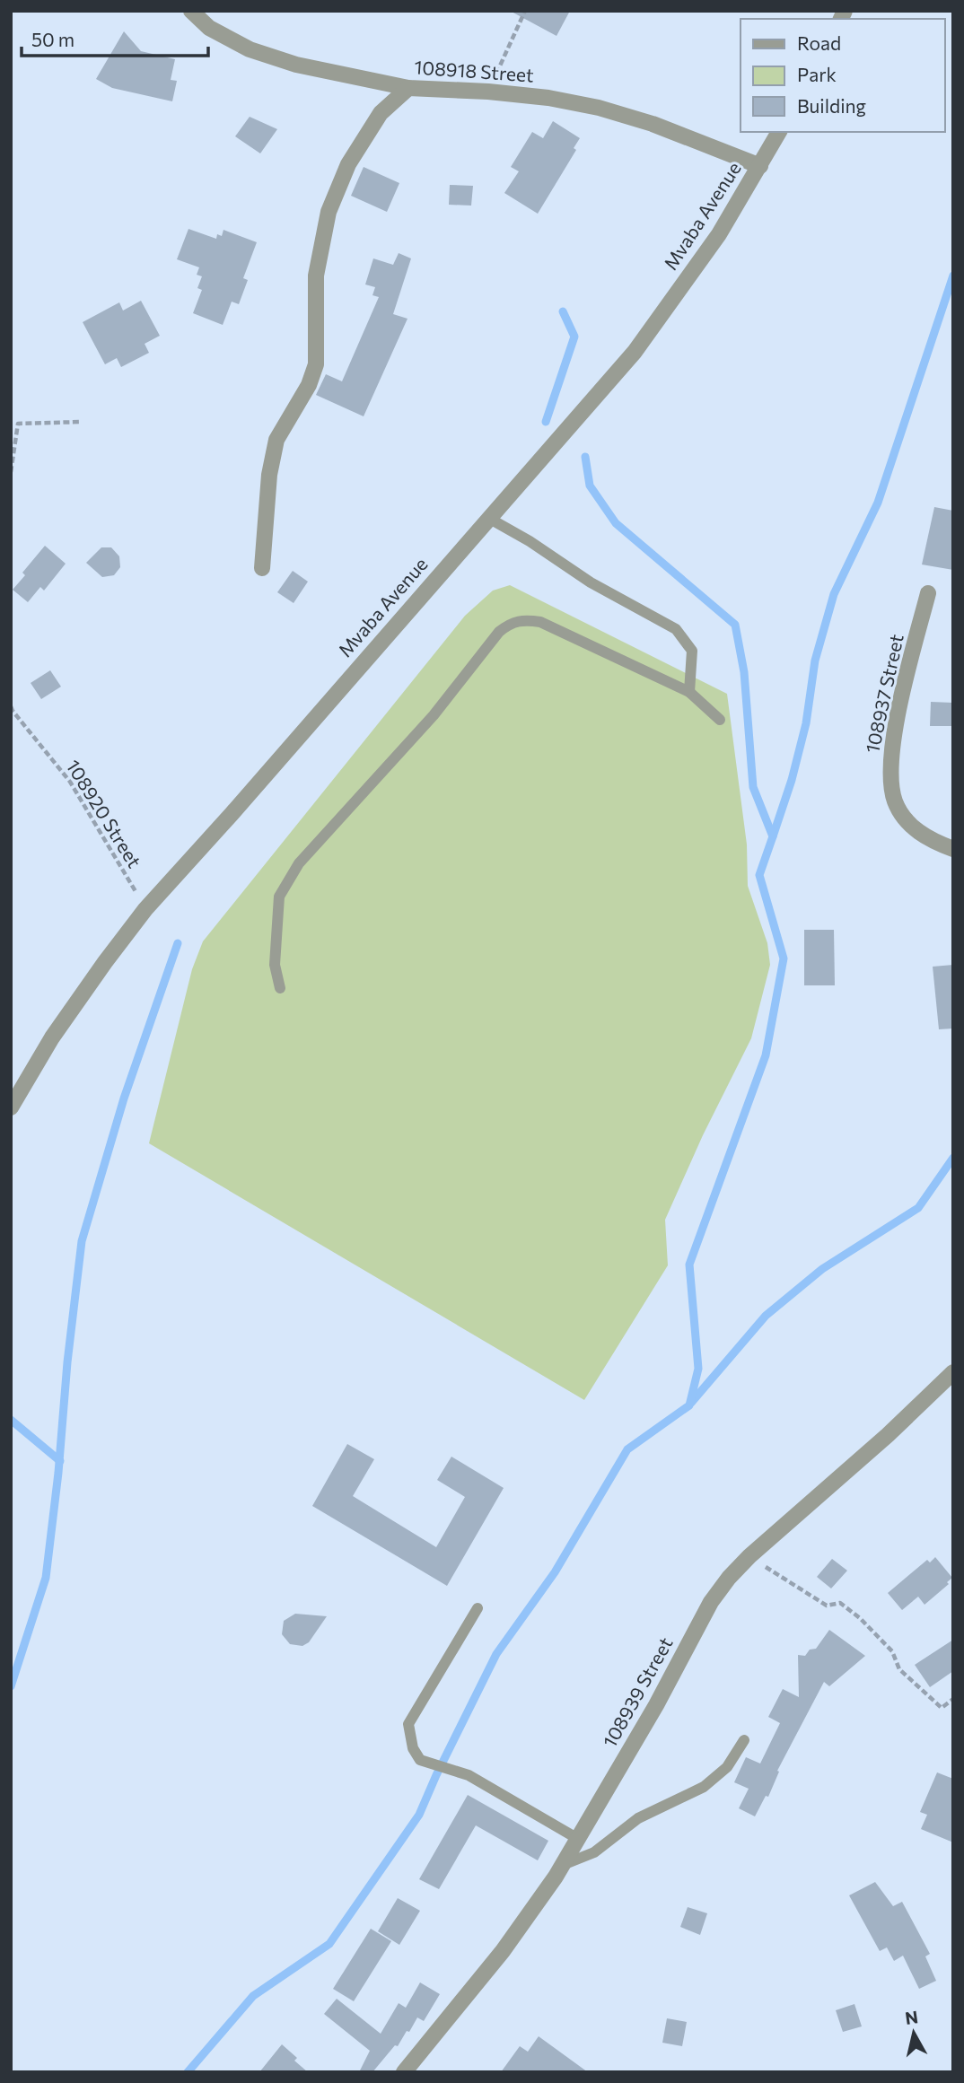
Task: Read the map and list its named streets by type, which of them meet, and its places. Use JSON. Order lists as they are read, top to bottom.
{
  "streets": {
    "street": [
      "108918 Street",
      "Mvaba Avenue",
      "108937 Street",
      "108939 Street"
    ],
    "path": ["108920 Street"]
  },
  "crossings": [
    ["108918 Street", "Mvaba Avenue"],
    ["Mvaba Avenue", "108920 Street"]
  ],
  "legend": ["Road", "Park", "Building"],
  "scale_bar": "50 m",
  "north": "top"
}
